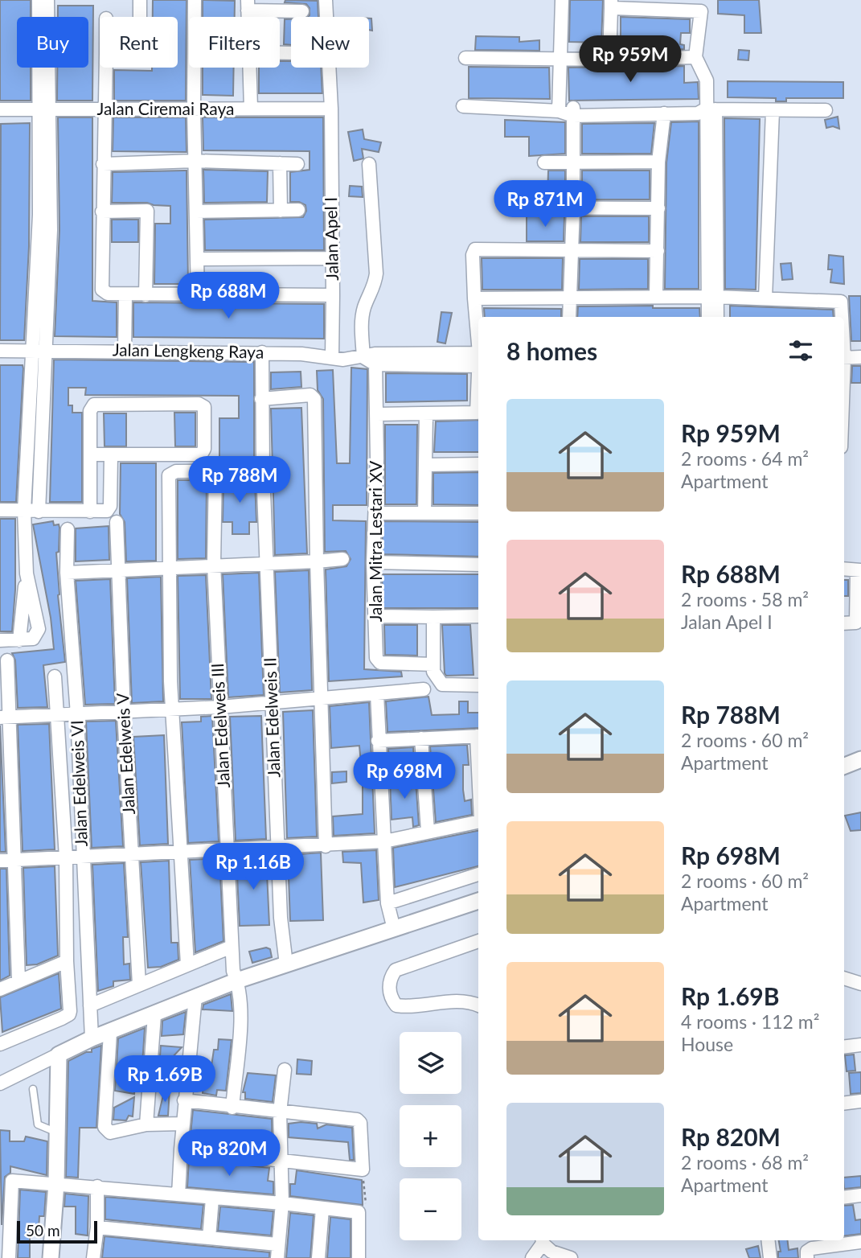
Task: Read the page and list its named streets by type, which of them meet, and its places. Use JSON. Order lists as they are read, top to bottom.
{
  "streets": {
    "street": [
      "Jalan Ciremai Raya",
      "Jalan Apel I",
      "Jalan Lengkeng Raya",
      "Jalan Mitra Lestari XV",
      "Jalan Edelweis II",
      "Jalan Edelweis III",
      "Jalan Edelweis V",
      "Jalan Edelweis VI"
    ]
  },
  "crossings": [
    ["Jalan Ciremai Raya", "Jalan Apel I"],
    ["Jalan Lengkeng Raya", "Jalan Edelweis II"]
  ],
  "scale_bar": "50 m",
  "page": {
    "chip": [
      "Buy",
      "Rent",
      "Filters",
      "New"
    ],
    "price": [
      "Rp 959M",
      "Rp 871M",
      "Rp 688M",
      "Rp 788M",
      "Rp 698M",
      "Rp 1.16B",
      "Rp 1.69B",
      "Rp 820M"
    ],
    "heading": "8 homes",
    "list": [
      {
        "name": "Rp 959M",
        "note": "2 rooms · 64 m² · Apartment"
      },
      {
        "name": "Rp 688M",
        "note": "2 rooms · 58 m² · Jalan Apel I"
      },
      {
        "name": "Rp 788M",
        "note": "2 rooms · 60 m² · Apartment"
      },
      {
        "name": "Rp 698M",
        "note": "2 rooms · 60 m² · Apartment"
      },
      {
        "name": "Rp 1.69B",
        "note": "4 rooms · 112 m² · House"
      },
      {
        "name": "Rp 820M",
        "note": "2 rooms · 68 m² · Apartment"
      }
    ],
    "map_buttons": ["+", "−"],
    "scale": "50 m"
  }
}
